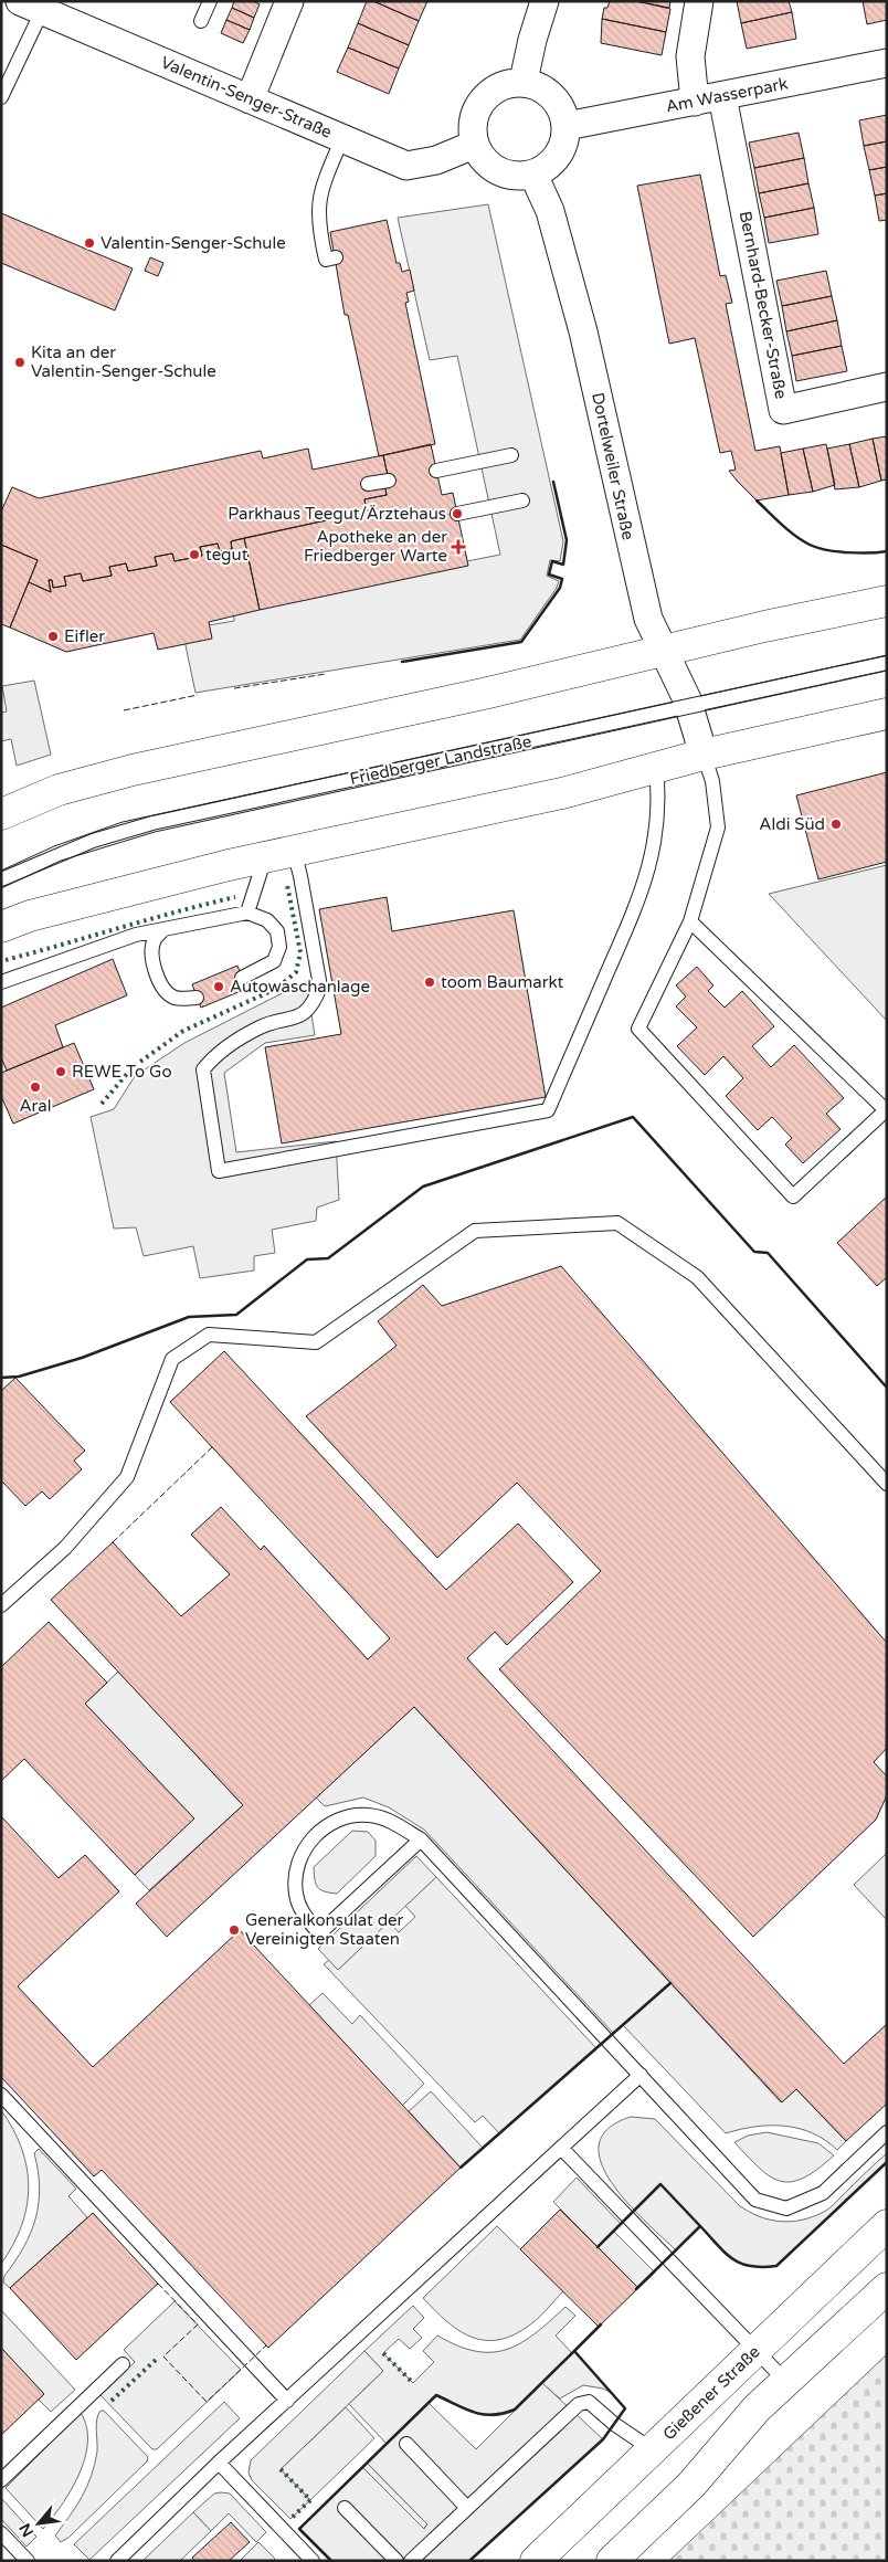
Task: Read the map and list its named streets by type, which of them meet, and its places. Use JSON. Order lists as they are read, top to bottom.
{
  "streets": {
    "main road": ["Gießener Straße"],
    "street": [
      "Am Wasserpark",
      "Valentin-Senger-Straße",
      "Bernhard-Becker-Straße",
      "Dortelweiler Straße"
    ],
    "lane": ["Friedberger Landstraße"]
  },
  "crossings": [
    ["Am Wasserpark", "Valentin-Senger-Straße"],
    ["Am Wasserpark", "Bernhard-Becker-Straße"],
    ["Am Wasserpark", "Dortelweiler Straße"],
    ["Valentin-Senger-Straße", "Dortelweiler Straße"],
    ["Dortelweiler Straße", "Friedberger Landstraße"]
  ],
  "places": {
    "other": [
      "Valentin-Senger-Schule",
      "Kita an der Valentin-Senger-Schule",
      "Parkhaus Teegut/Ärztehaus",
      "tegut",
      "Eifler",
      "Aldi Süd",
      "toom Baumarkt",
      "Autowaschanlage",
      "REWE To Go",
      "Aral",
      "Generalkonsulat der Vereinigten Staaten"
    ],
    "health": ["Apotheke an der Friedberger Warte"]
  },
  "north": "bottom left"
}
